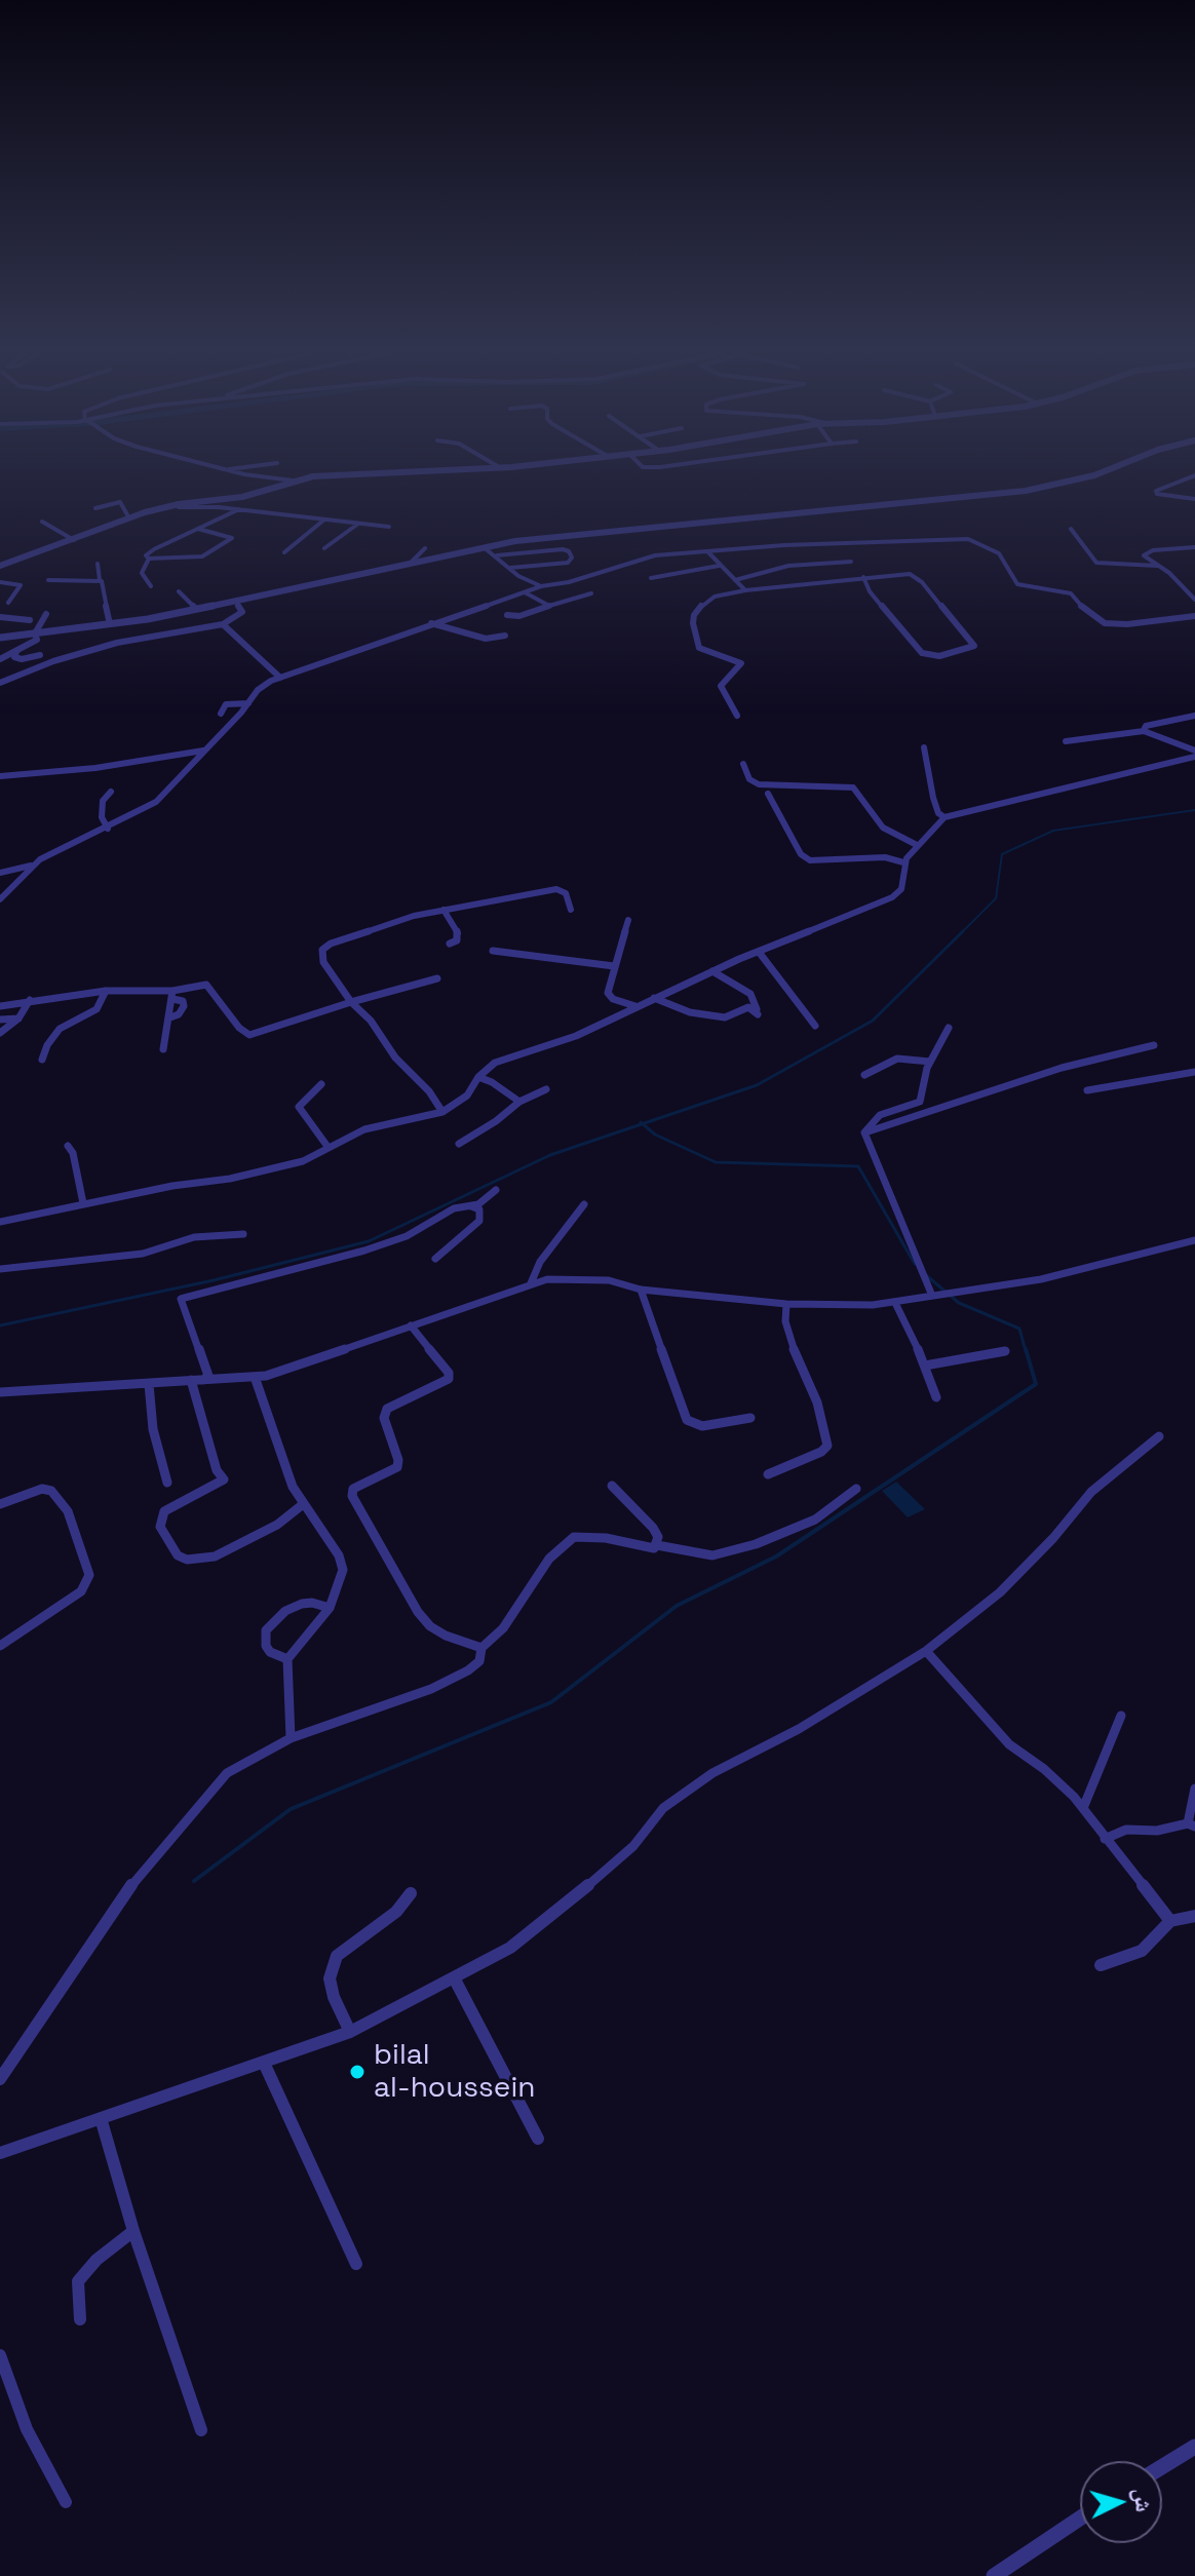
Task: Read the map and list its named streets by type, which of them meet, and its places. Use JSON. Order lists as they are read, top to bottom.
{
  "places": ["bilal al-houssein"],
  "north": "right"
}
